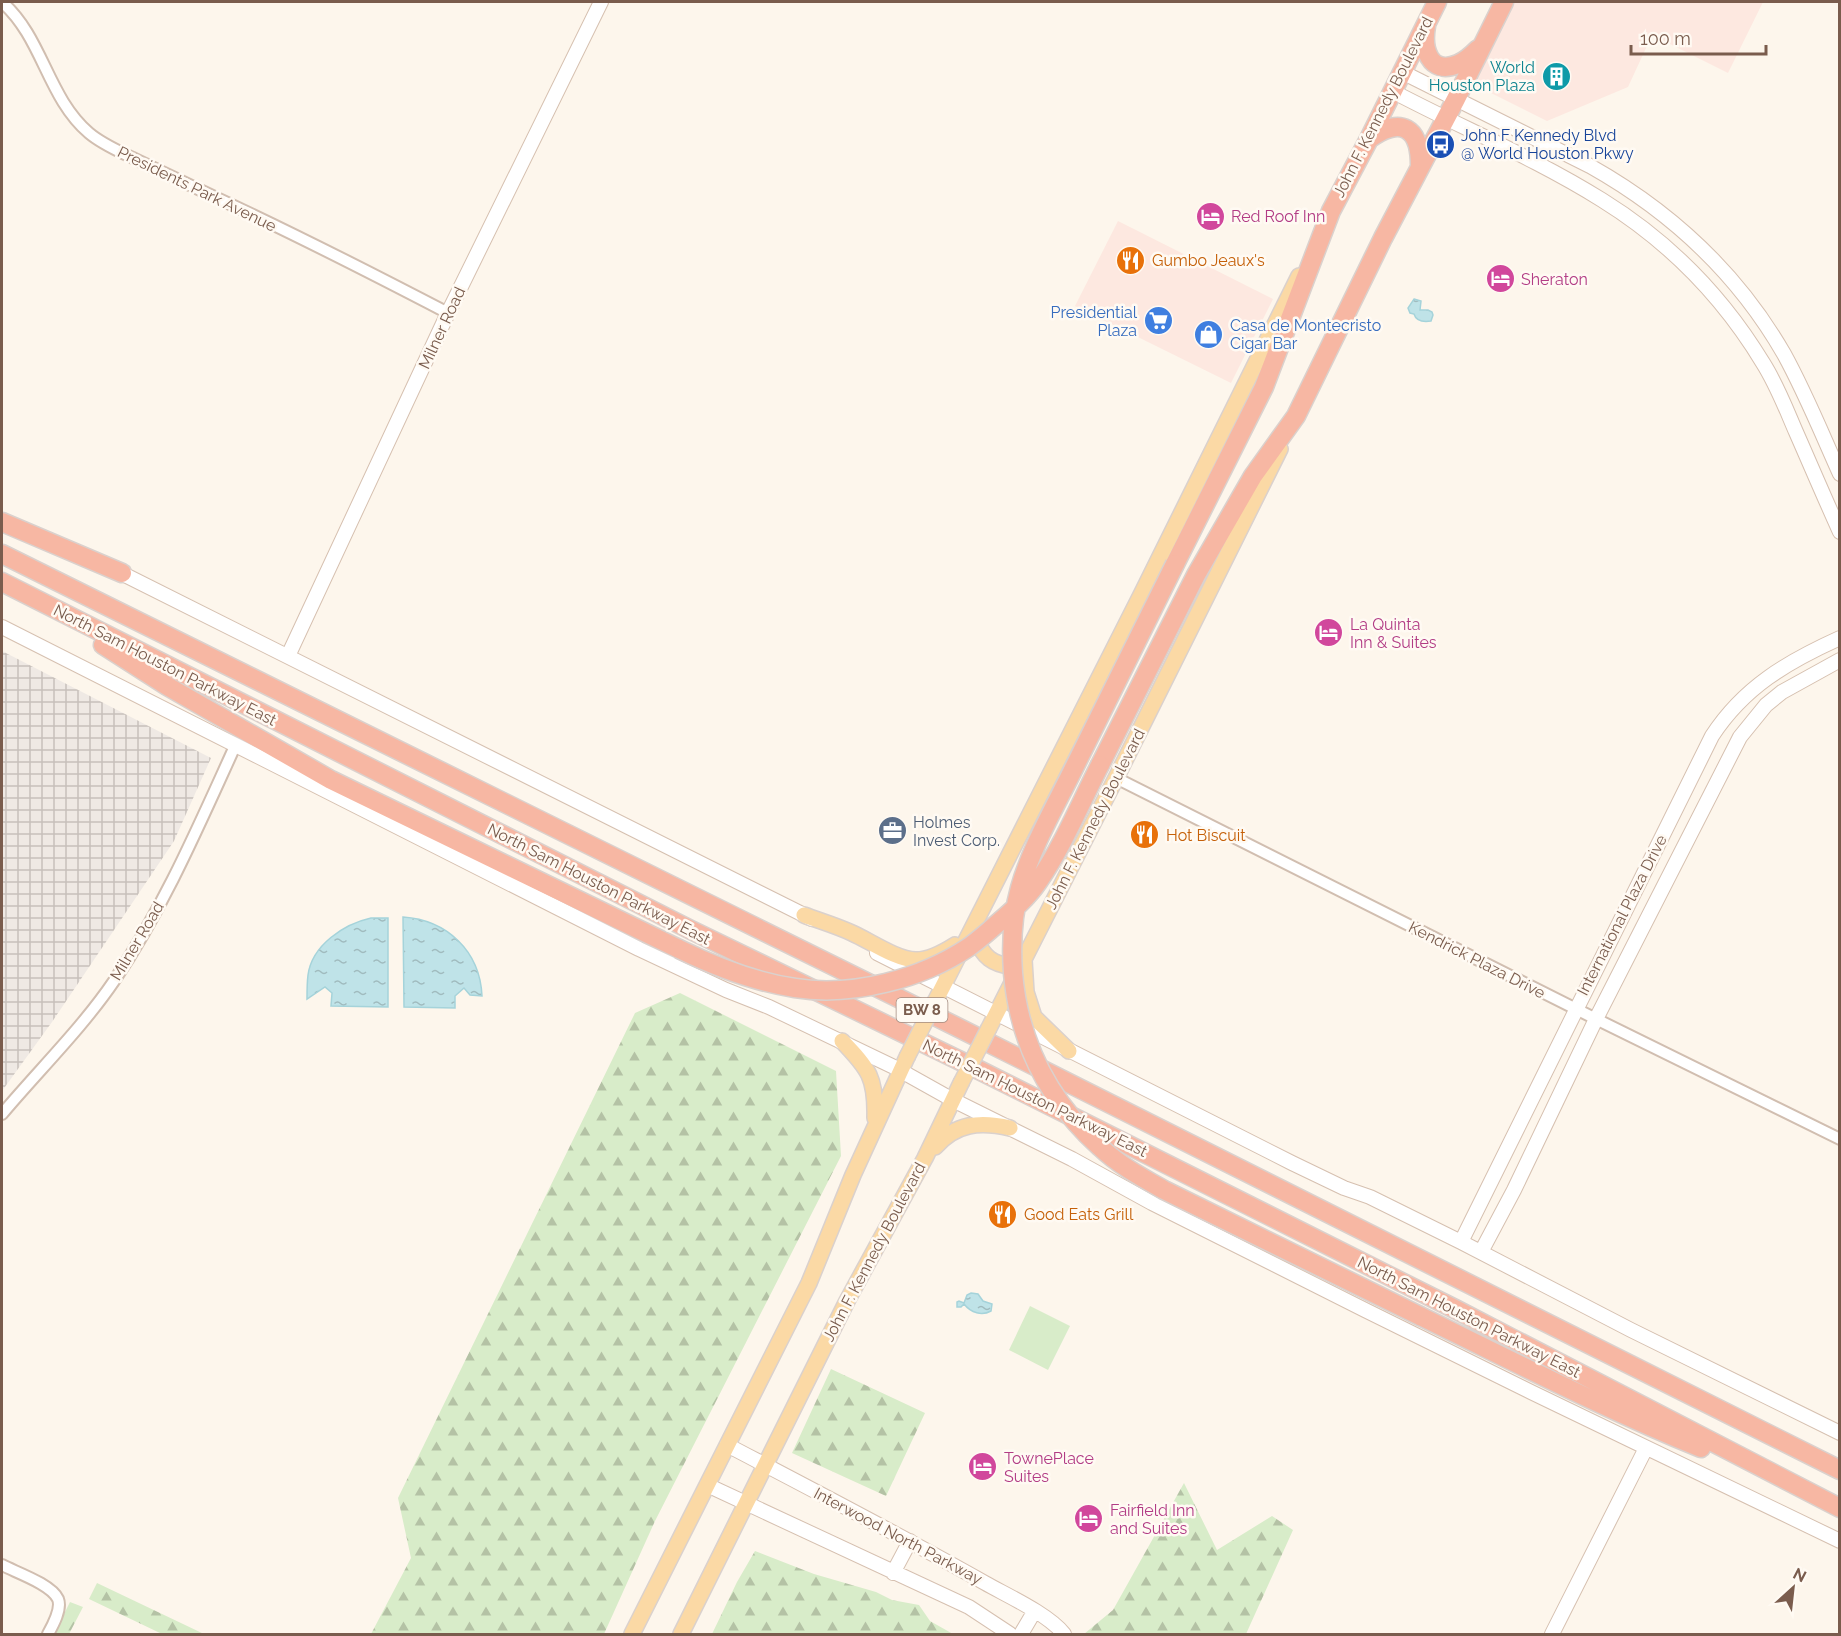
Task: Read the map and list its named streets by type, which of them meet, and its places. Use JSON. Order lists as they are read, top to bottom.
{
  "streets": {
    "highway": ["John F. Kennedy Boulevard", "North Sam Houston Parkway East", "BW 8"],
    "street": [
      "Presidents Park Avenue",
      "Milner Road",
      "International Plaza Drive",
      "Kendrick Plaza Drive",
      "Interwood North Parkway"
    ]
  },
  "crossings": [
    ["John F. Kennedy Boulevard", "North Sam Houston Parkway East"],
    ["John F. Kennedy Boulevard", "Kendrick Plaza Drive"],
    ["John F. Kennedy Boulevard", "Interwood North Parkway"],
    ["Presidents Park Avenue", "Milner Road"],
    ["Milner Road", "North Sam Houston Parkway East"],
    ["International Plaza Drive", "Kendrick Plaza Drive"]
  ],
  "places": {
    "building": ["World Houston Plaza"],
    "bus stop": ["John F Kennedy Blvd @ World Houston Pkwy"],
    "hotel": [
      "Red Roof Inn",
      "Sheraton",
      "La Quinta Inn & Suites",
      "TownePlace Suites",
      "Fairfield Inn and Suites"
    ],
    "restaurant": ["Gumbo Jeaux's", "Hot Biscuit", "Good Eats Grill"],
    "supermarket": ["Presidential Plaza"],
    "shop": ["Casa de Montecristo Cigar Bar"],
    "office": ["Holmes Invest Corp."]
  },
  "scale_bar": "100 m",
  "north": "top right"
}
